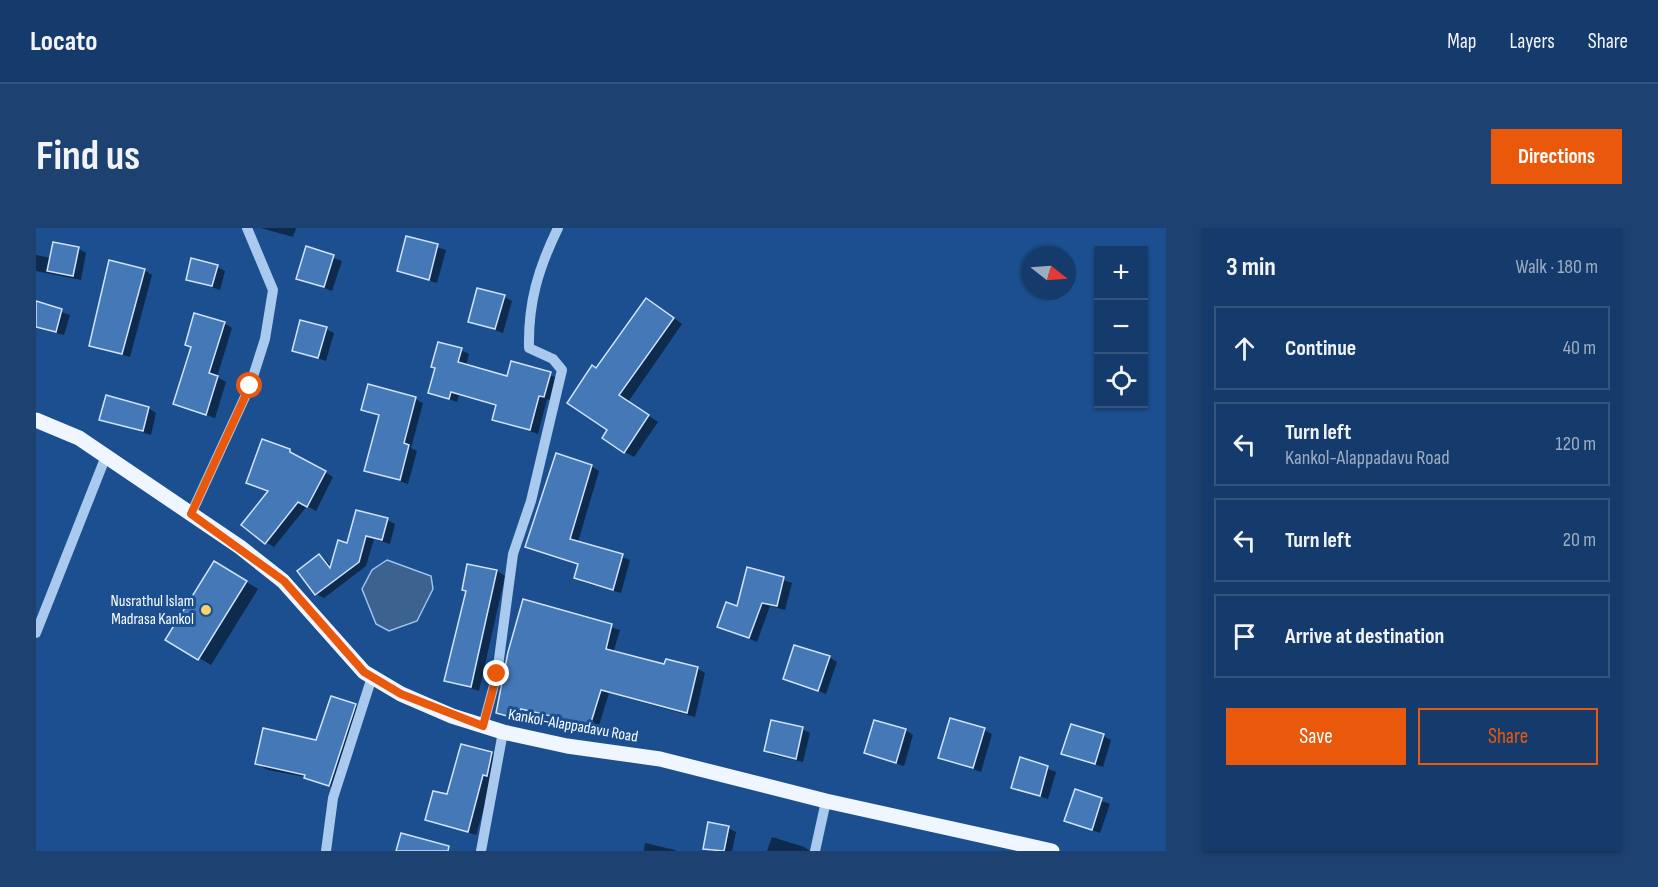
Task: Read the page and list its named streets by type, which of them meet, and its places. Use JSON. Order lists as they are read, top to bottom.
{
  "streets": {
    "main road": ["Kankol-Alappadavu Road"]
  },
  "places": ["Nusrathul Islam Madrasa Kankol"],
  "north": "right",
  "page": {
    "header": "Locato",
    "nav": ["Map", "Layers", "Share"],
    "buttons": [
      "Directions",
      ["Save", "Share"]
    ],
    "title": "Find us",
    "heading": ["3 min", "Walk · 180 m"],
    "map_buttons": ["+", "−"],
    "list": [
      ["Continue", "40 m"],
      ["Turn left", "Kankol-Alappadavu Road", "120 m"],
      ["Turn left", "20 m"],
      "Arrive at destination"
    ]
  }
}
